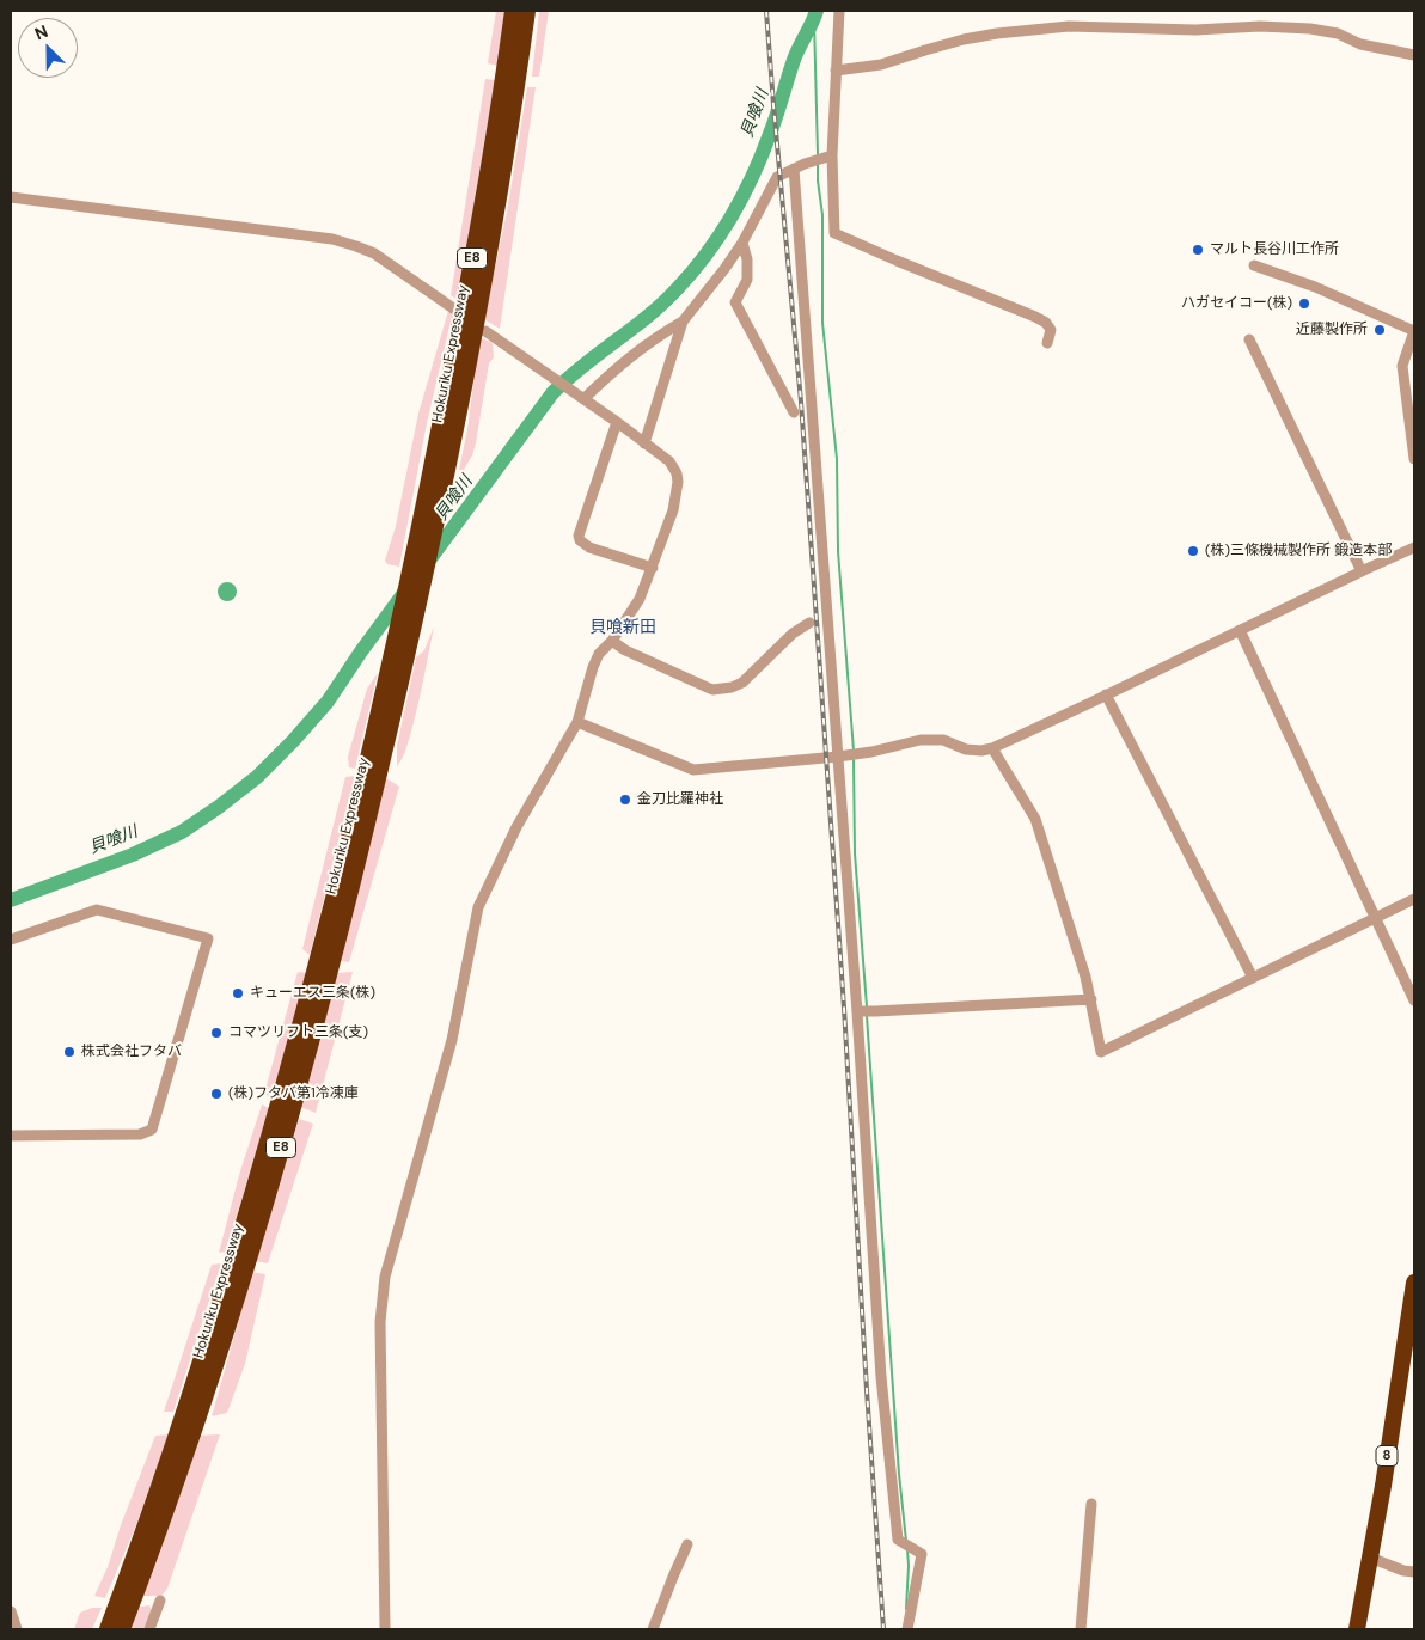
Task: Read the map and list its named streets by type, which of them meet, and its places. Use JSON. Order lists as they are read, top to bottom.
{
  "streets": {
    "highway": ["E8", "Hokuriku Expressway", "8"]
  },
  "districts": ["貝喰新田"],
  "water": ["貝喰川"],
  "places": [
    "マルト長谷川工作所",
    "ハガセイコー(株)",
    "近藤製作所",
    "(株)三條機械製作所 鍛造本部",
    "金刀比羅神社",
    "キューエス三条(株)",
    "コマツリフト三条(支)",
    "株式会社フタバ",
    "(株)フタバ第1冷凍庫"
  ],
  "north": "top left"
}
